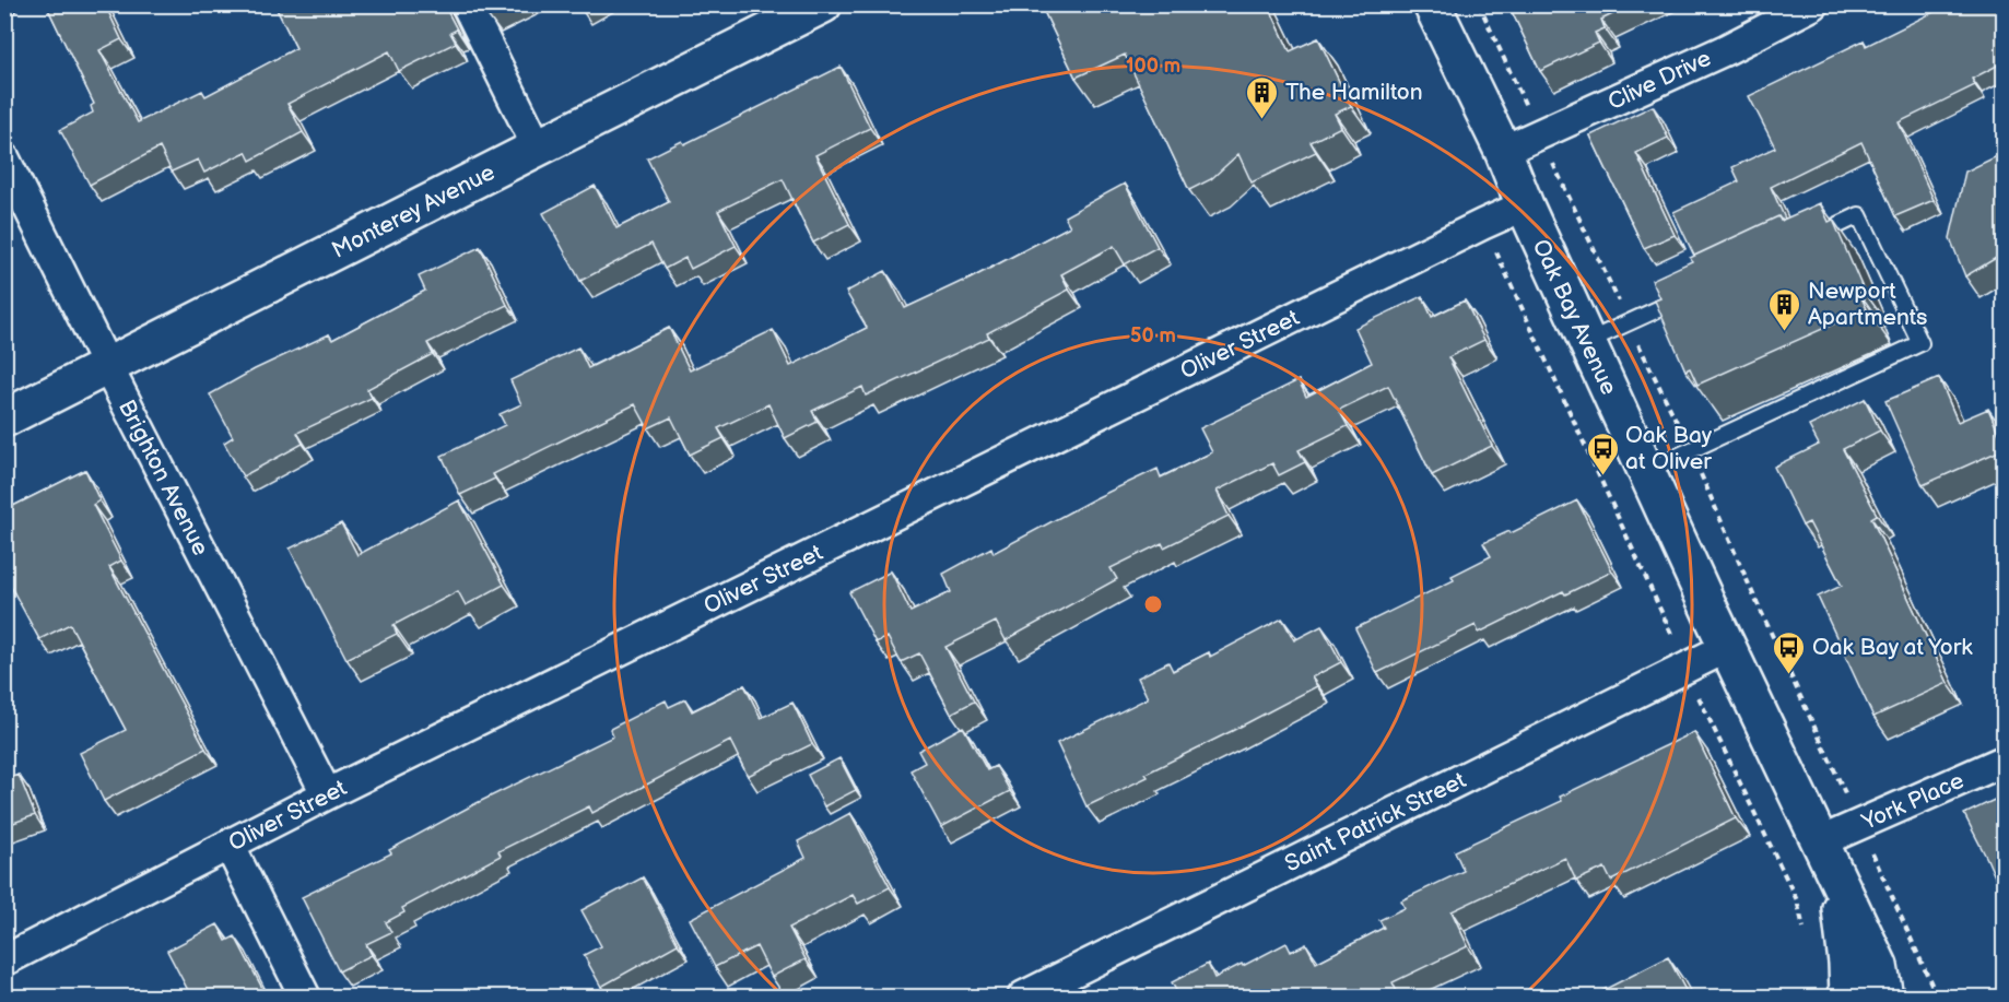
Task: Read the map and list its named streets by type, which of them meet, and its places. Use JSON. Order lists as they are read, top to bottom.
{
  "streets": {
    "street": [
      "Clive Drive",
      "Monterey Avenue",
      "Oak Bay Avenue",
      "Oliver Street",
      "Brighton Avenue",
      "York Place",
      "Saint Patrick Street"
    ]
  },
  "crossings": [
    ["Clive Drive", "Oak Bay Avenue"],
    ["Monterey Avenue", "Brighton Avenue"],
    ["Oak Bay Avenue", "Oliver Street"],
    ["Oak Bay Avenue", "York Place"],
    ["Oak Bay Avenue", "Saint Patrick Street"],
    ["Oliver Street", "Brighton Avenue"]
  ],
  "places": {
    "building": ["The Hamilton", "Newport Apartments"],
    "bus stop": ["Oak Bay at Oliver", "Oak Bay at York"]
  },
  "rings": ["100 m", "50 m"]
}
